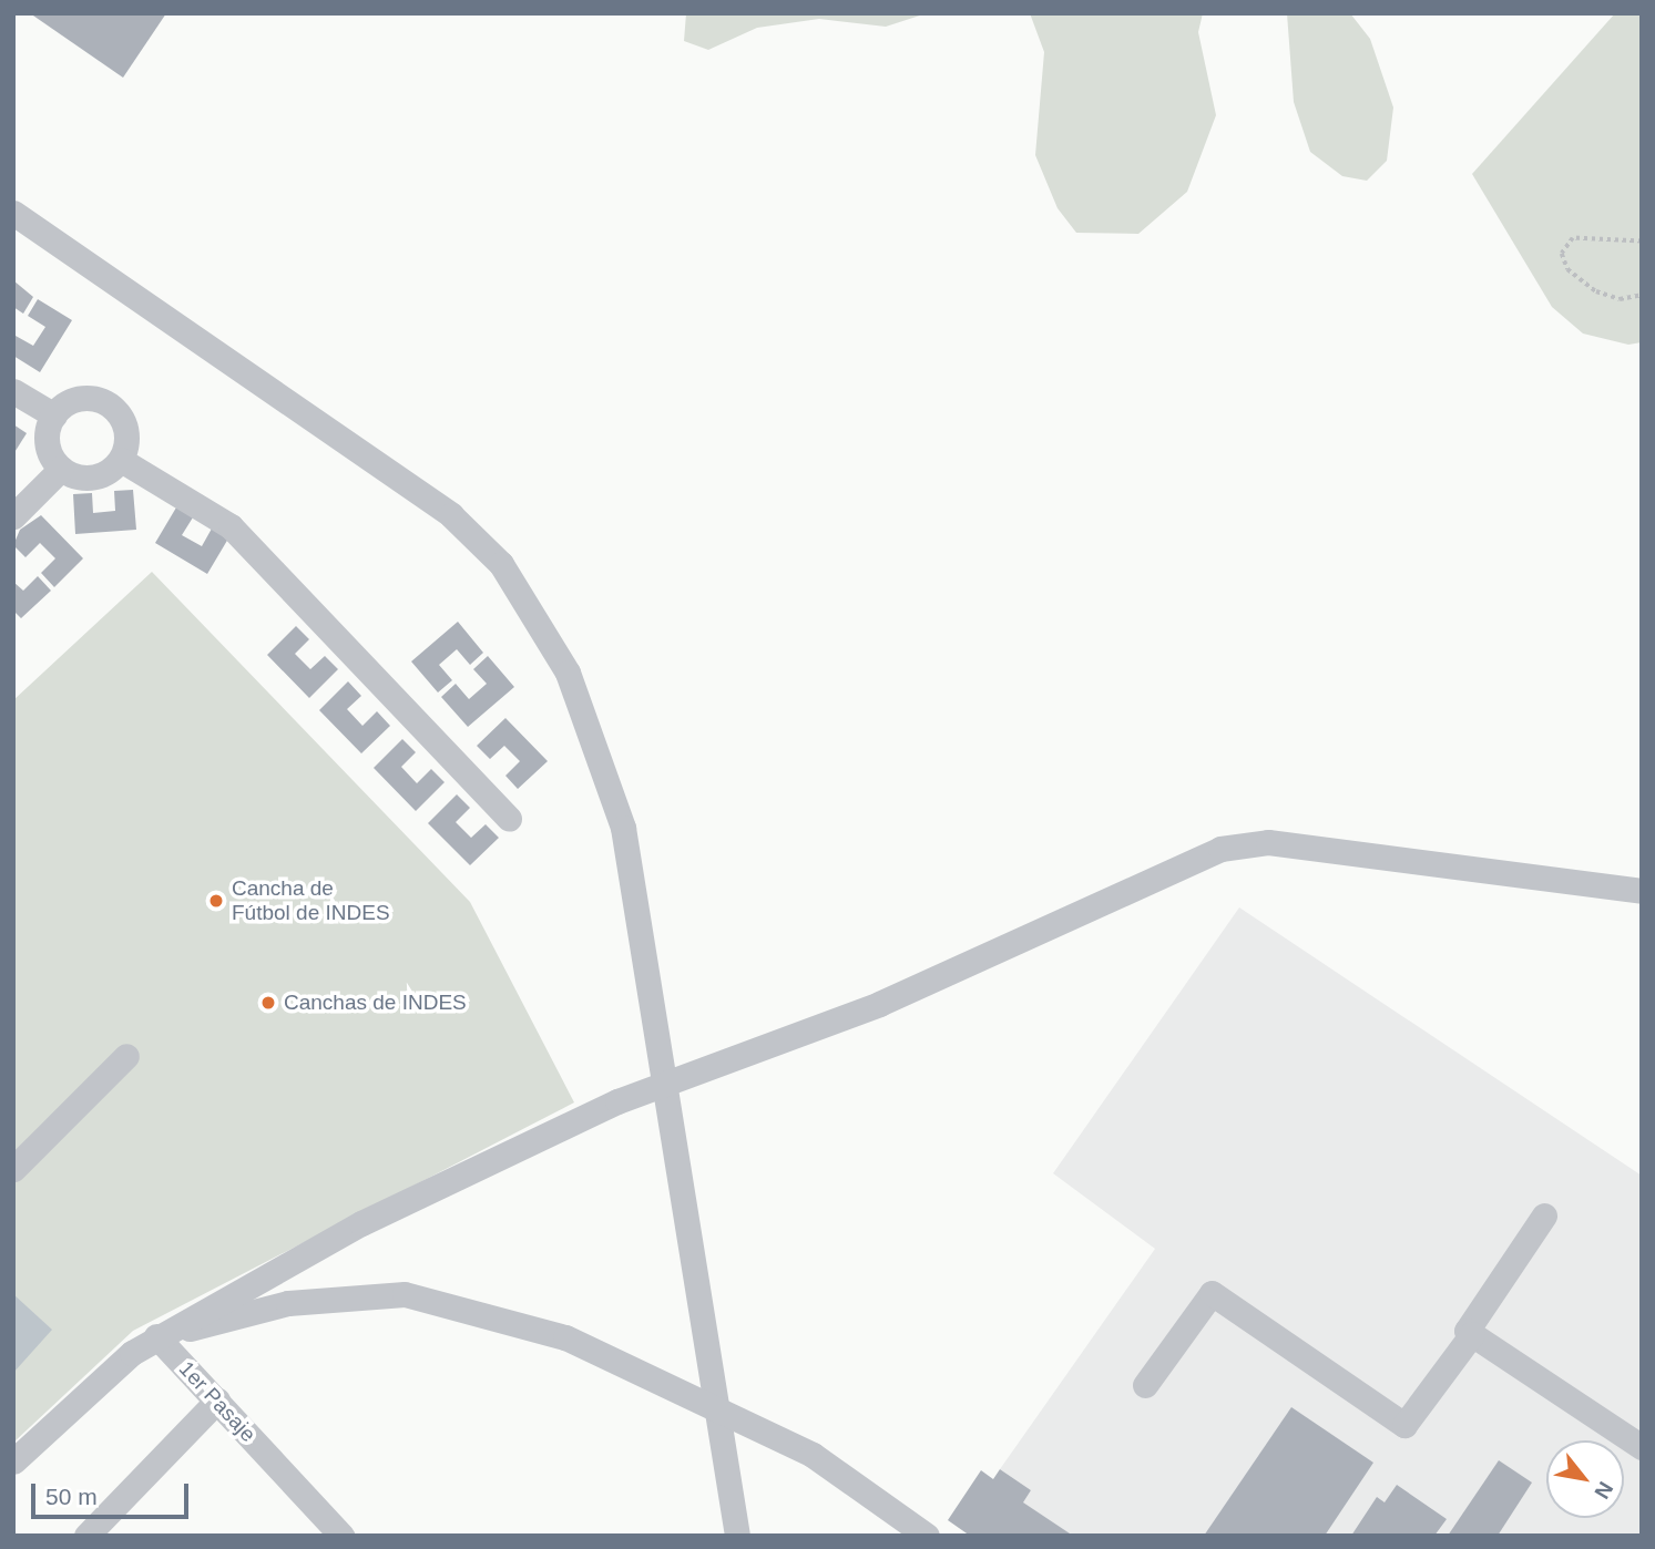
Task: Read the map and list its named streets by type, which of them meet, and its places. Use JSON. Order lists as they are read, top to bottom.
{
  "streets": {
    "street": ["1er Pasaje"]
  },
  "places": ["Cancha de Fútbol de INDES", "Canchas de INDES"],
  "scale_bar": "50 m",
  "north": "bottom right"
}
